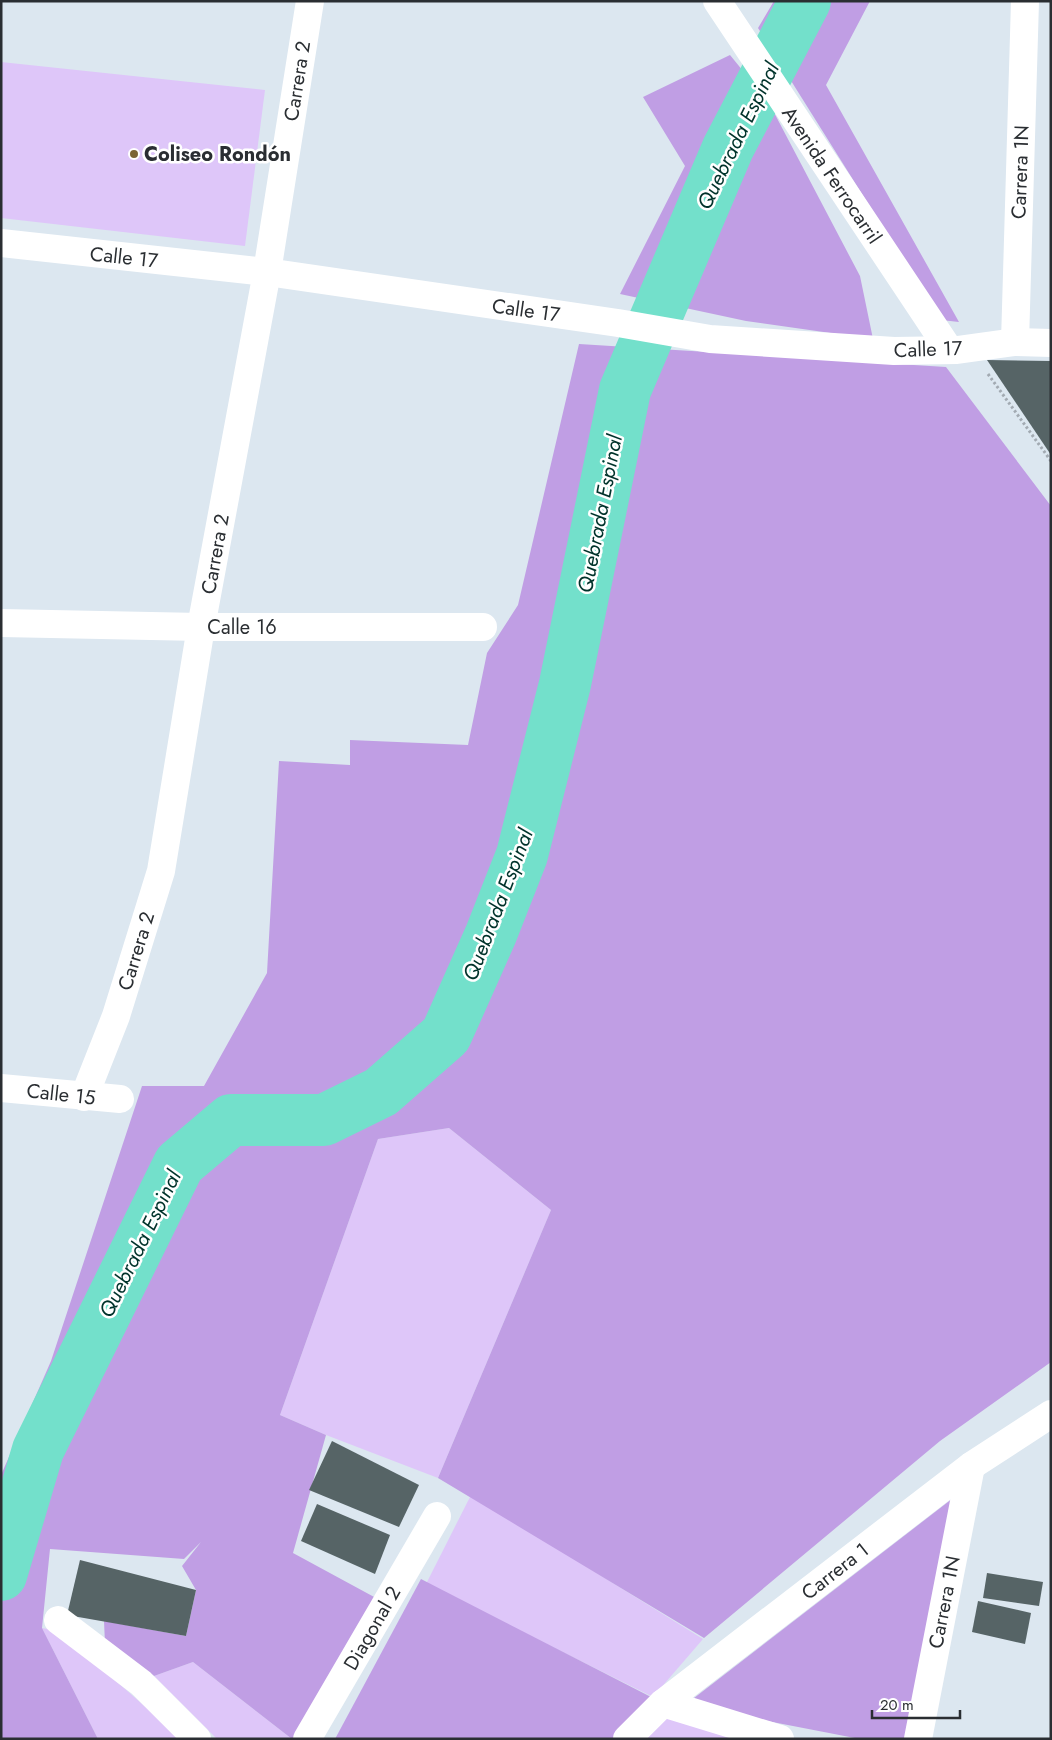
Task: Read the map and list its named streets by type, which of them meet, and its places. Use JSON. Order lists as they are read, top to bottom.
{
  "streets": {
    "street": [
      "Carrera 2",
      "Carrera 1N",
      "Avenida Ferrocarril",
      "Calle 17",
      "Calle 16",
      "Calle 15",
      "Carrera 1",
      "Diagonal 2"
    ]
  },
  "crossings": [
    ["Carrera 2", "Calle 17"],
    ["Carrera 2", "Calle 16"],
    ["Carrera 2", "Calle 15"],
    ["Carrera 1N", "Calle 17"],
    ["Carrera 1N", "Carrera 1"],
    ["Avenida Ferrocarril", "Calle 17"]
  ],
  "water": ["Quebrada Espinal"],
  "places": ["Coliseo Rondón"],
  "scale_bar": "20 m"
}
